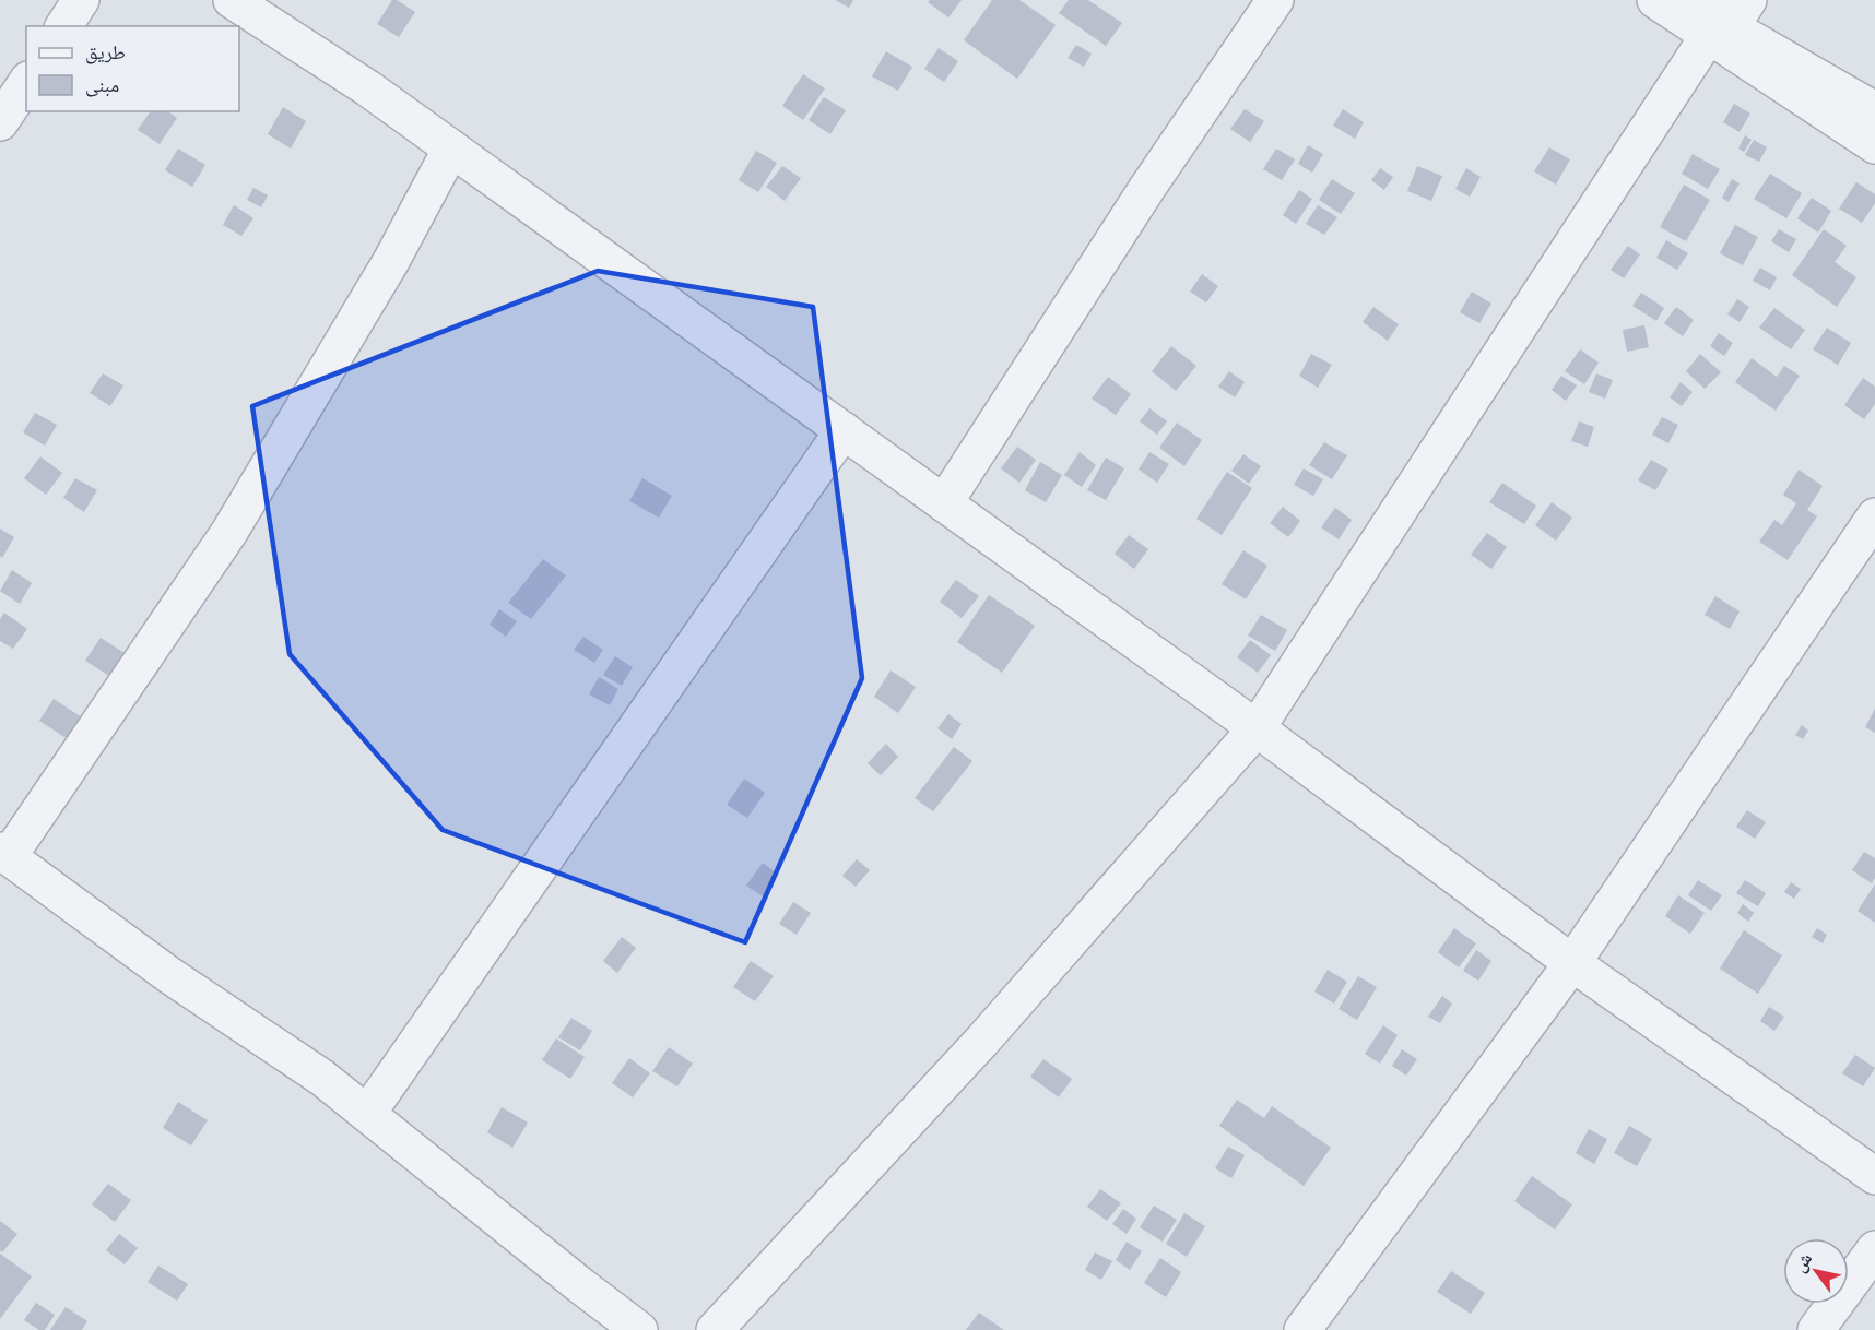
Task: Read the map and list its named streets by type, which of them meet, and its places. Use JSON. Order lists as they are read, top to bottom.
{
  "legend": ["طريق", "مبنى"],
  "north": "top left"
}
